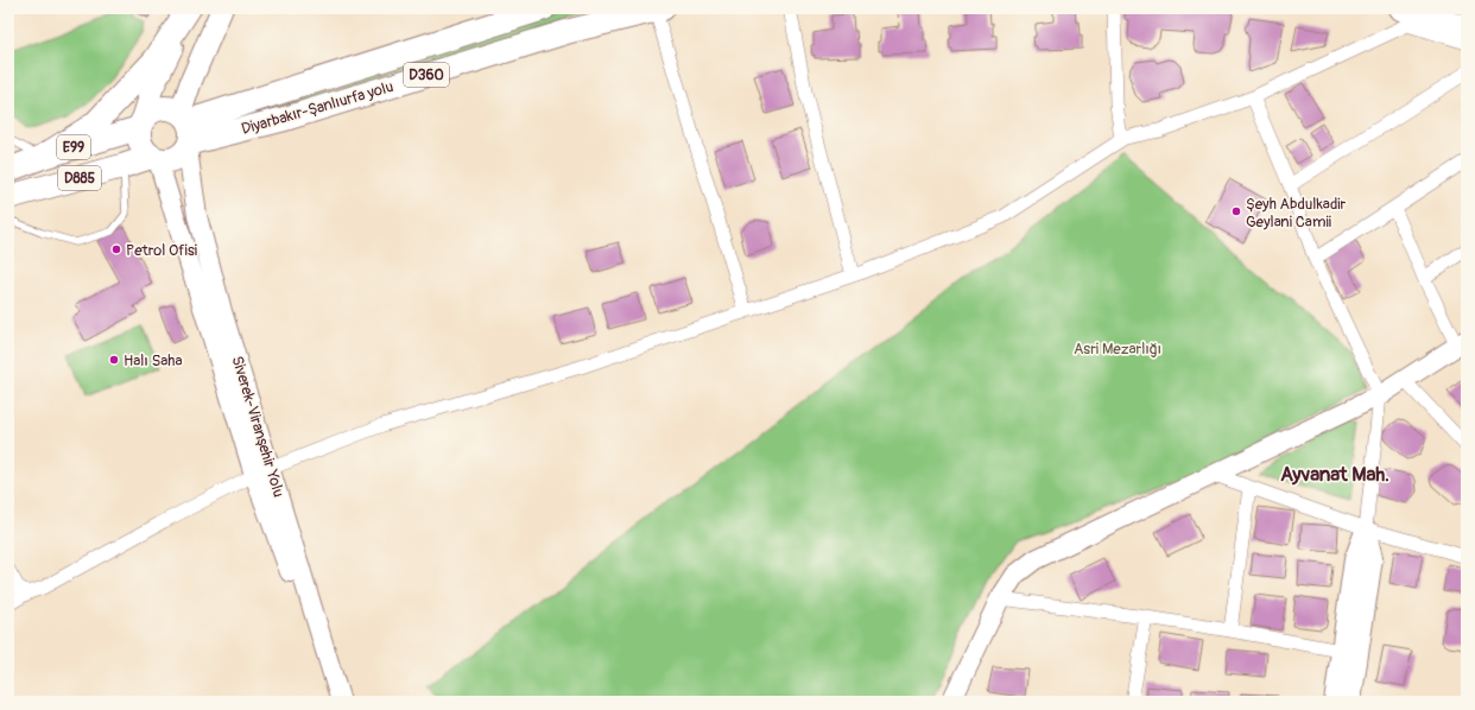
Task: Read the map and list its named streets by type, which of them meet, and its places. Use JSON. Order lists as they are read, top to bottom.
{
  "streets": {
    "highway": [
      "D360",
      "Diyarbakır-Şanlıurfa yolu",
      "E99",
      "D885"
    ],
    "street": ["Siverek-Viranşehir Yolu"]
  },
  "crossings": [
    ["Diyarbakır-Şanlıurfa yolu", "E99"],
    ["Diyarbakır-Şanlıurfa yolu", "D885"],
    ["Diyarbakır-Şanlıurfa yolu", "Siverek-Viranşehir Yolu"],
    ["E99", "D885"],
    ["E99", "Siverek-Viranşehir Yolu"],
    ["D885", "Siverek-Viranşehir Yolu"]
  ],
  "districts": ["Ayvanat Mah."],
  "parks": ["Asri Mezarlığı"],
  "places": ["Şeyh Abdulkadir Geylani Camii", "Petrol Ofisi", "Halı Saha"]
}
